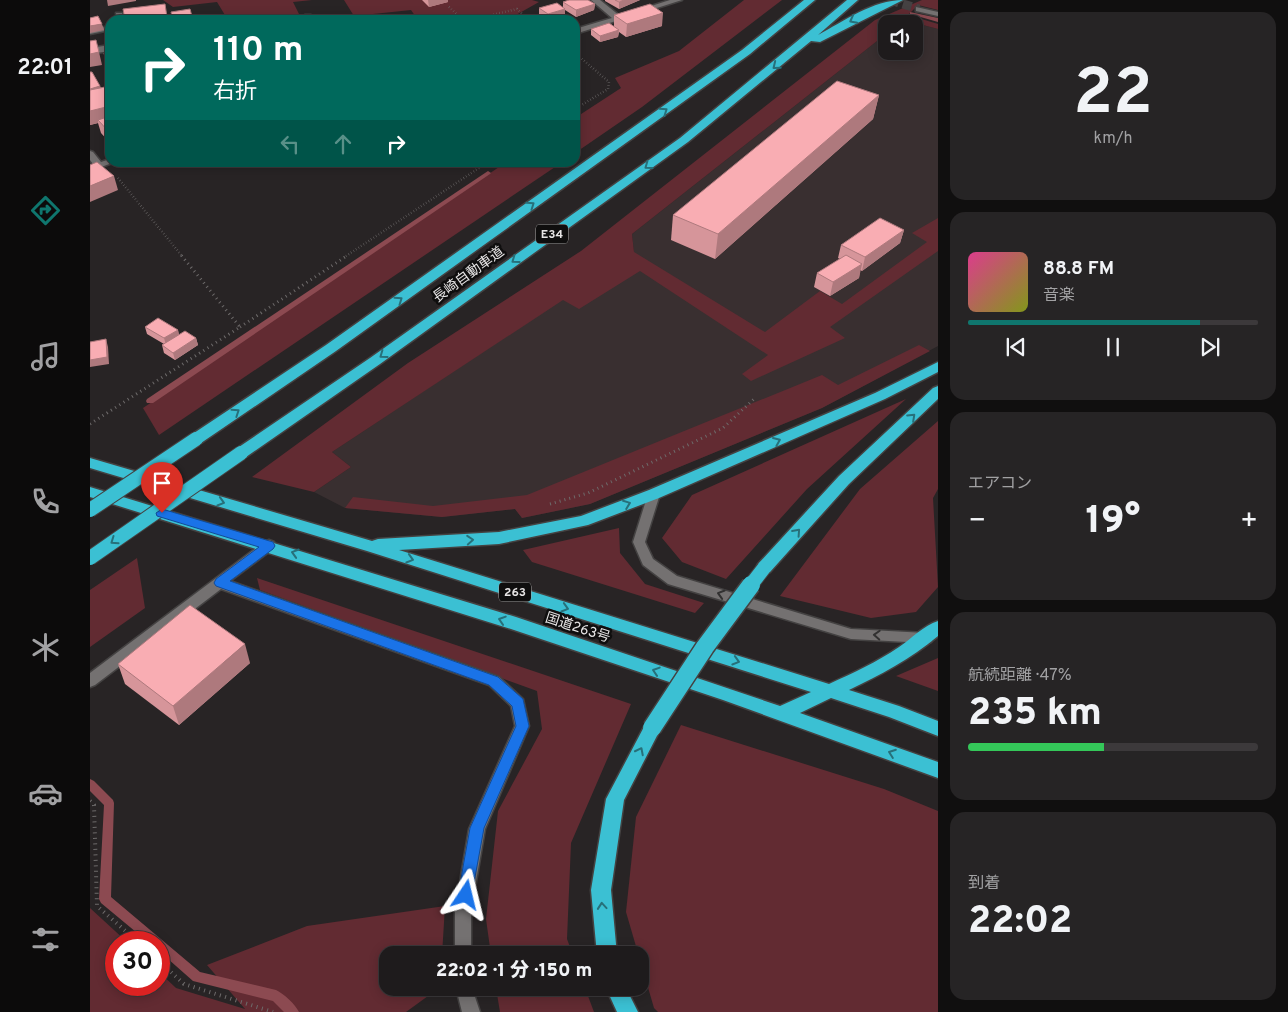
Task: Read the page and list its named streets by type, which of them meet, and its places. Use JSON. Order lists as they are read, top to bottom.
{
  "streets": {
    "highway": [
      "E34",
      "長崎自動車道",
      "263",
      "国道263号"
    ]
  },
  "page": {
    "tabs": "22:01",
    "tile": [
      ["22", "km/h"],
      "エアコン",
      ["航続距離 · 47%", "235 km"],
      ["到着", "22:02"]
    ],
    "turn": ["110 m", "右折"],
    "song": ["88.8 FM", "音楽"],
    "heat": ["−", "19°", "+"],
    "limit": "30",
    "trip": "22:02 · 1 分 · 150 m"
  }
}
